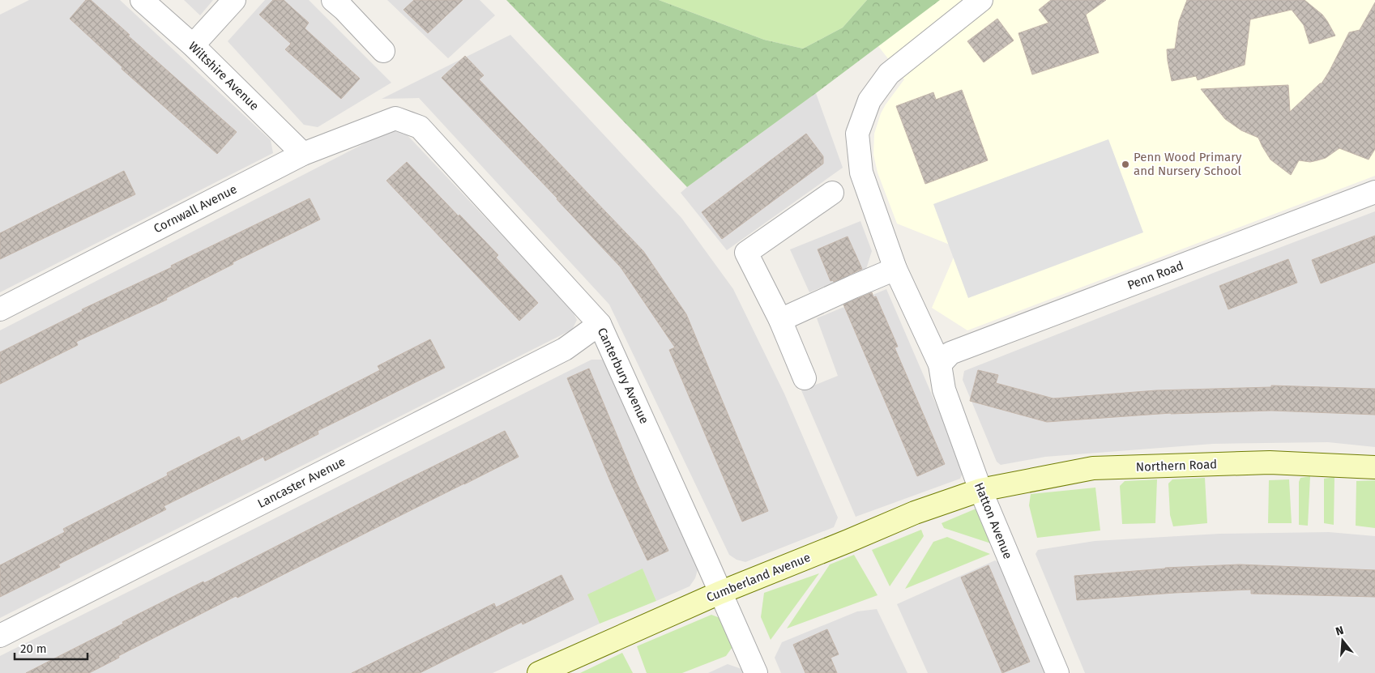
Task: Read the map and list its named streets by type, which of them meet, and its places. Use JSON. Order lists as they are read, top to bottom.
{
  "streets": {
    "street": [
      "Wiltshire Avenue",
      "Cornwall Avenue",
      "Penn Road",
      "Canterbury Avenue",
      "Northern Road",
      "Lancaster Avenue",
      "Hatton Avenue",
      "Cumberland Avenue"
    ]
  },
  "crossings": [
    ["Wiltshire Avenue", "Cornwall Avenue"],
    ["Cornwall Avenue", "Canterbury Avenue"],
    ["Penn Road", "Hatton Avenue"],
    ["Canterbury Avenue", "Lancaster Avenue"],
    ["Canterbury Avenue", "Cumberland Avenue"],
    ["Northern Road", "Hatton Avenue"],
    ["Northern Road", "Cumberland Avenue"],
    ["Hatton Avenue", "Cumberland Avenue"]
  ],
  "places": ["Penn Wood Primary and Nursery School"],
  "scale_bar": "20 m",
  "north": "top"
}
